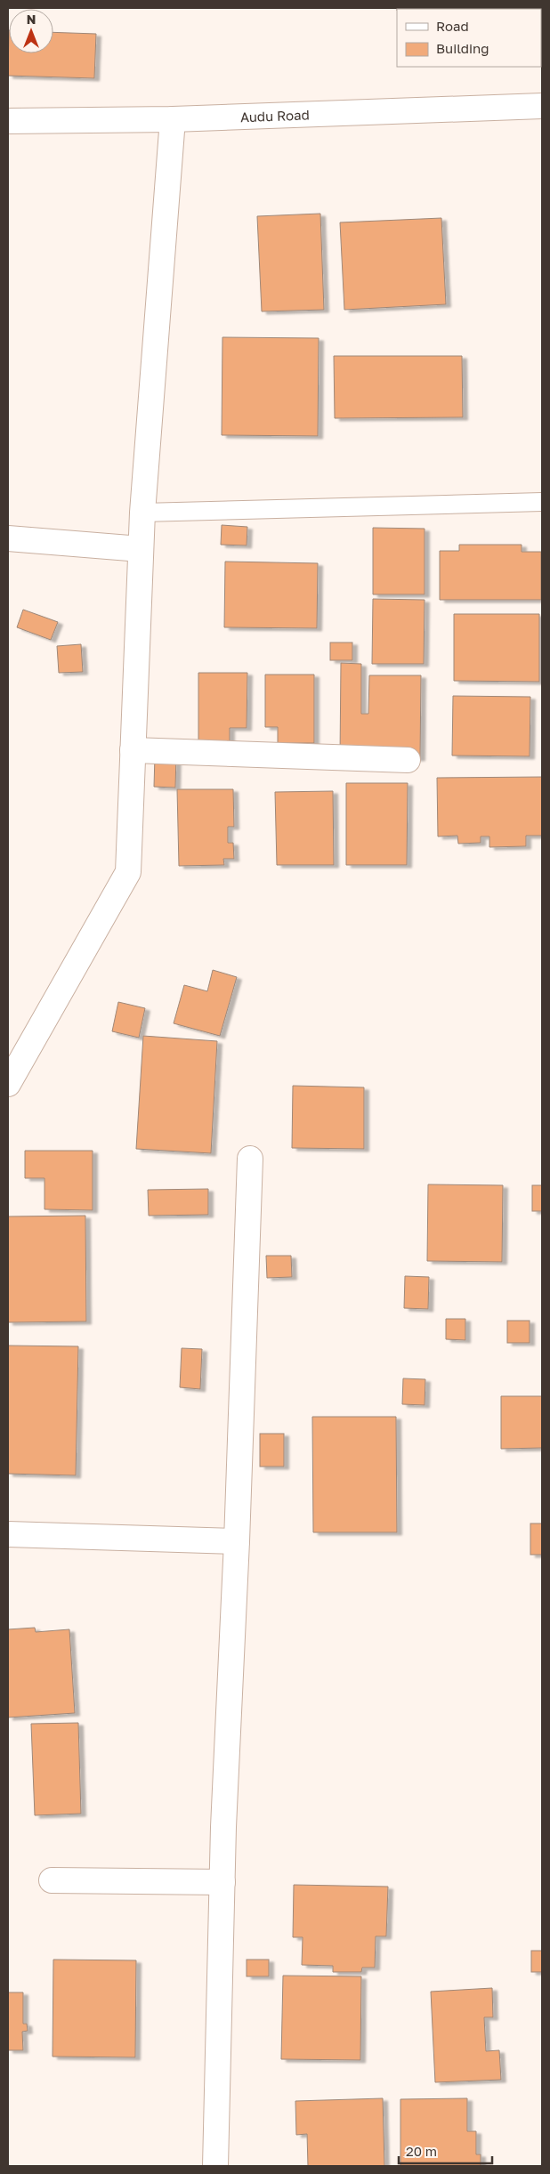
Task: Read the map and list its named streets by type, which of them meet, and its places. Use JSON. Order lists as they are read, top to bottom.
{
  "streets": {
    "street": ["Audu Road"]
  },
  "legend": ["Road", "Building"],
  "scale_bar": "20 m",
  "north": "top"
}
